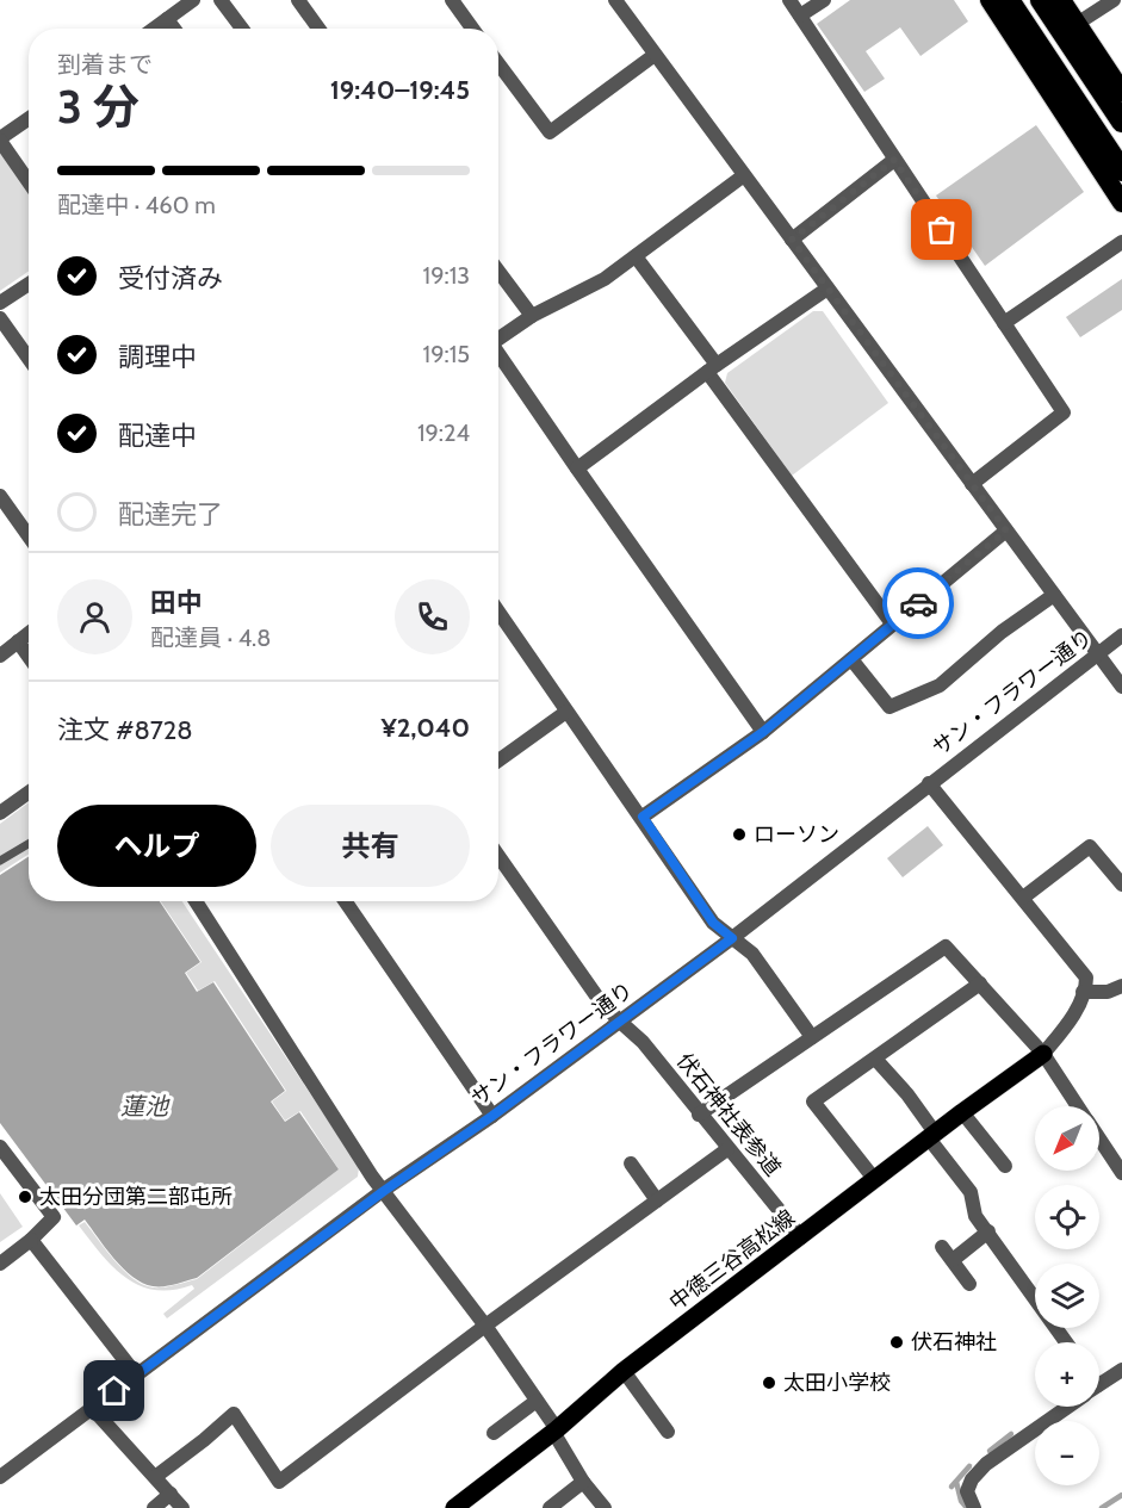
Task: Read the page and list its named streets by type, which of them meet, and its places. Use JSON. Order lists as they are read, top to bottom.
{
  "streets": {
    "main road": ["中徳三谷高松線"],
    "street": ["サン・フラワー通り", "伏石神社表参道"]
  },
  "crossings": [
    ["サン・フラワー通り", "伏石神社表参道"],
    ["伏石神社表参道", "中徳三谷高松線"]
  ],
  "water": ["蓮池"],
  "places": [
    "ローソン",
    "太田分団第二部屯所",
    "伏石神社",
    "太田小学校"
  ],
  "north": "bottom left",
  "page": {
    "heading": ["3 分", "到着まで", "19:40–19:45"],
    "panel": [
      "田中",
      "配達員 · 4.8",
      "注文 #8728",
      "¥2,040"
    ],
    "bar": "配達中 · 460 m",
    "list": [
      ["受付済み", "19:13"],
      ["調理中", "19:15"],
      ["配達中", "19:24"],
      "配達完了"
    ],
    "buttons": ["ヘルプ", "共有"],
    "map_buttons": ["+", "−"]
  }
}
